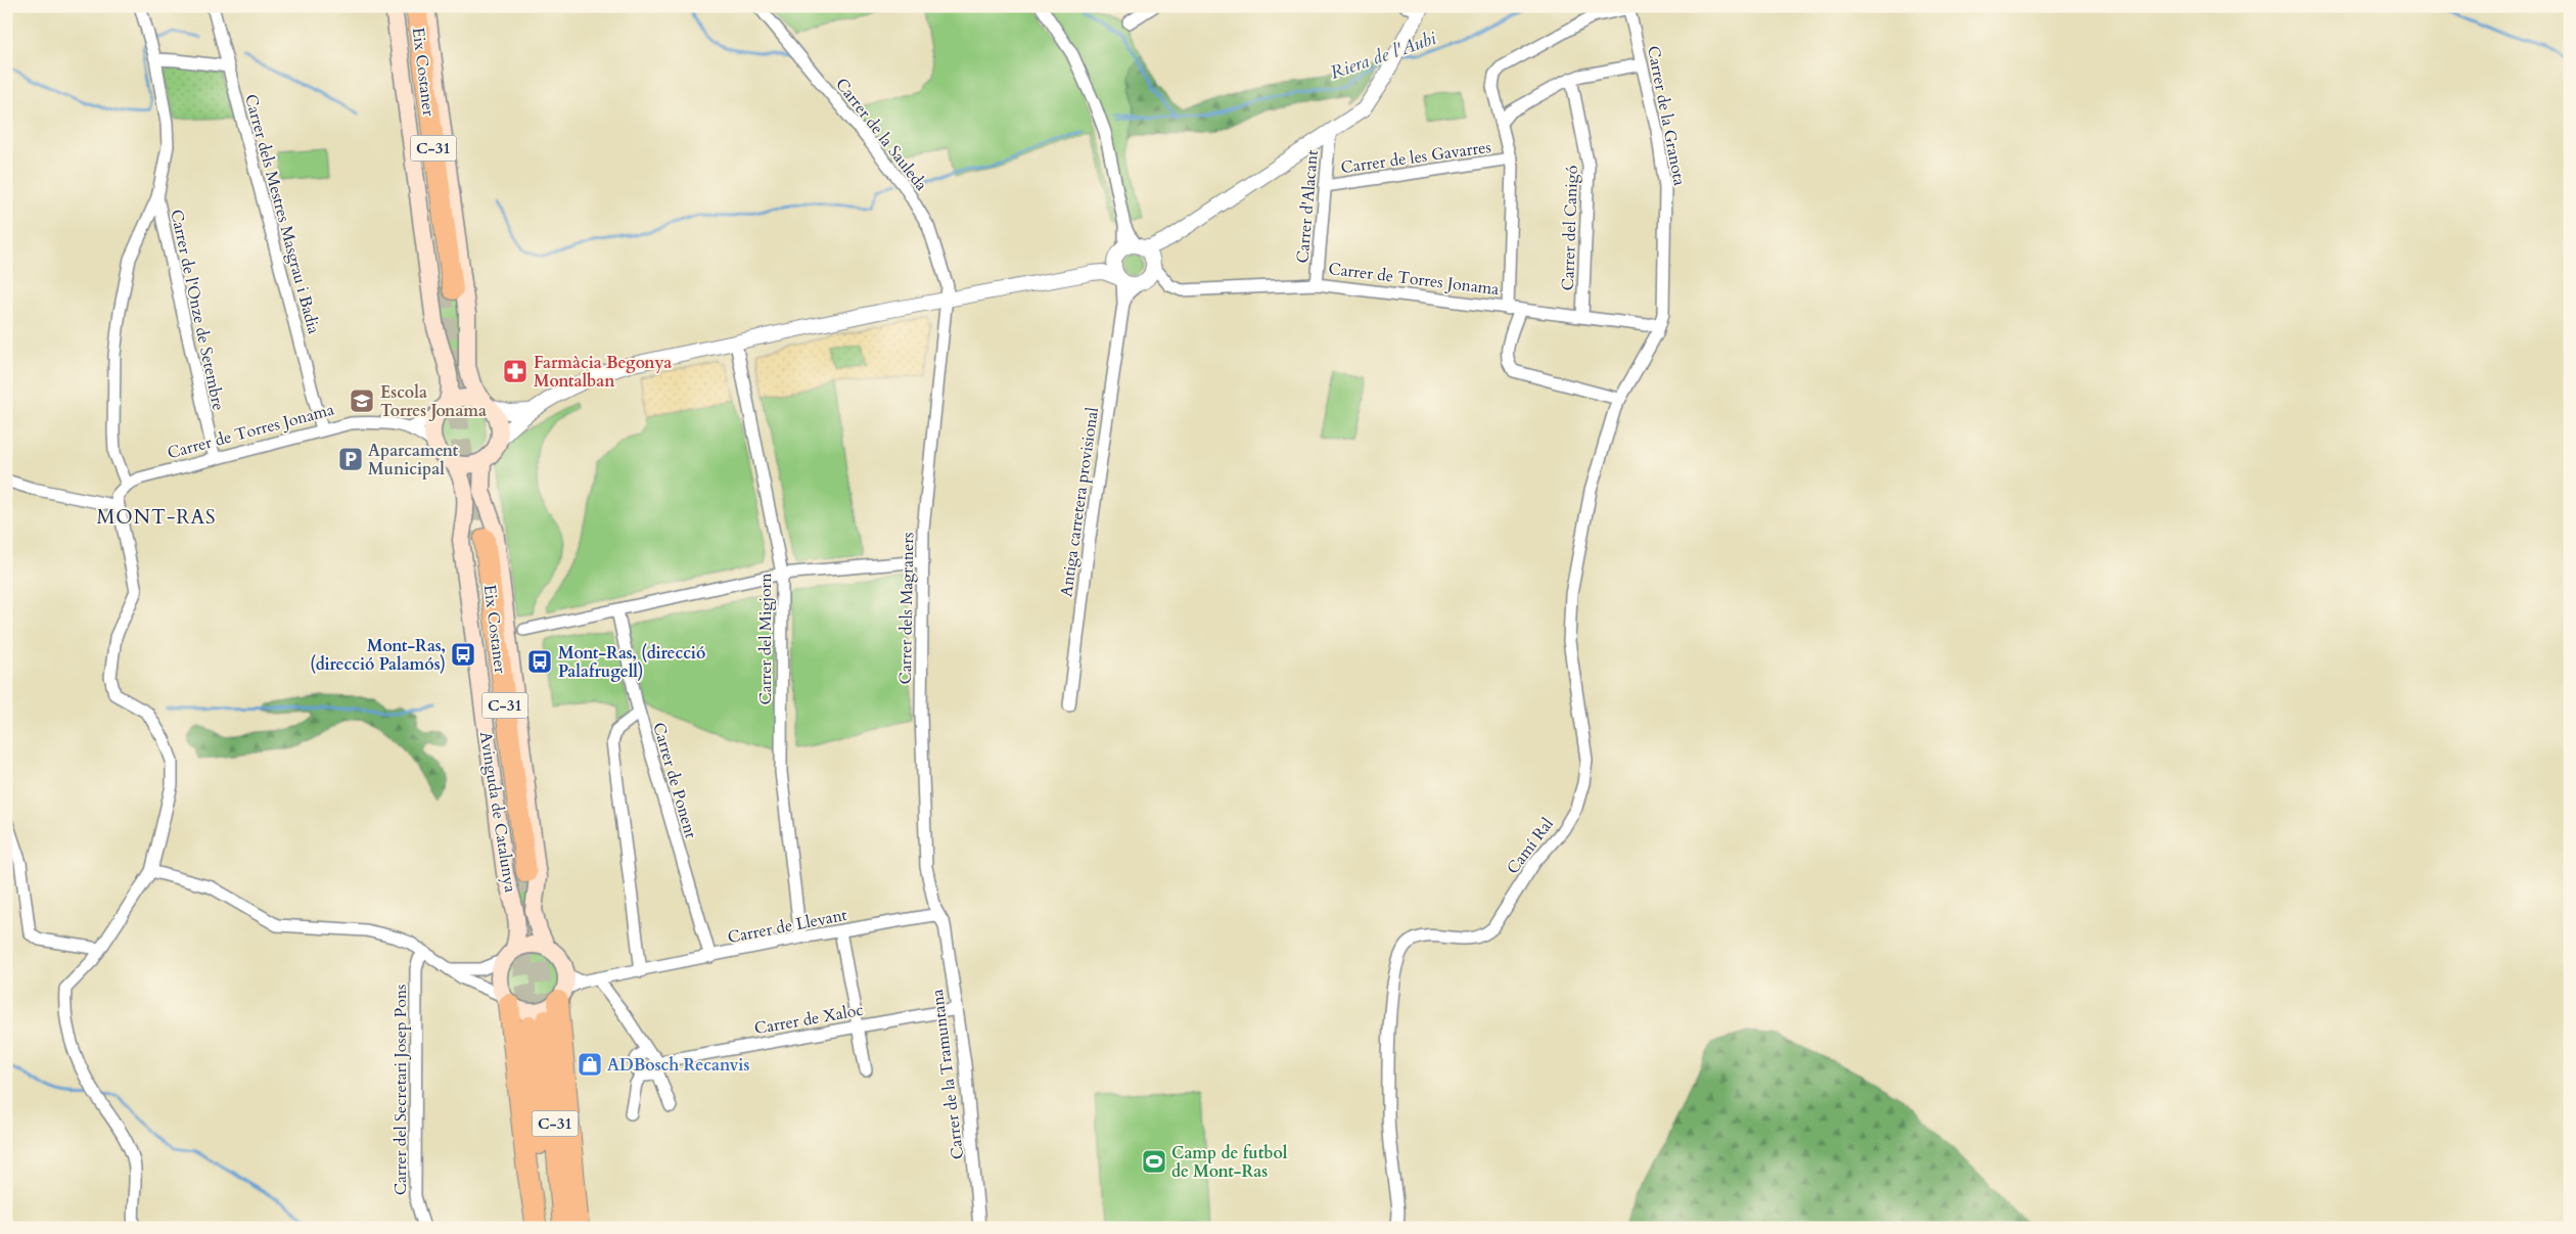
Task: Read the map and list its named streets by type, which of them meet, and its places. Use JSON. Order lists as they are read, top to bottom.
{
  "streets": {
    "highway": ["Eix Costaner", "C-31"],
    "main road": ["Avinguda de Catalunya"],
    "street": [
      "Carrer de la Granota",
      "Carrer de la Sauleda",
      "Carrer de les Gavarres",
      "Carrer d'Alacant",
      "Carrer dels Mestres Masgrau i Badia",
      "Carrer del Canigó",
      "Carrer de Torres Jonama",
      "Carrer de l'Onze de Setembre",
      "Antiga carretera provisional",
      "Carrer dels Magraners",
      "Carrer del Migjorn",
      "Carrer de Ponent",
      "Camí Ral",
      "Carrer de Llevant",
      "Carrer de Xaloc",
      "Carrer de la Tramuntana",
      "Carrer del Secretari Josep Pons"
    ]
  },
  "crossings": [
    ["Carrer de la Granota", "Carrer de Torres Jonama"],
    ["Carrer de la Sauleda", "Carrer dels Magraners"],
    ["Carrer de les Gavarres", "Carrer d'Alacant"],
    ["Carrer d'Alacant", "Carrer de Torres Jonama"],
    ["Carrer dels Mestres Masgrau i Badia", "Carrer de Torres Jonama"],
    ["Carrer del Canigó", "Carrer de Torres Jonama"],
    ["Carrer de Torres Jonama", "Carrer de l'Onze de Setembre"],
    ["Carrer de Torres Jonama", "Antiga carretera provisional"],
    ["Carrer de Torres Jonama", "Avinguda de Catalunya"],
    ["Carrer dels Magraners", "Carrer de Llevant"],
    ["Carrer dels Magraners", "Carrer de la Tramuntana"],
    ["Carrer del Migjorn", "Carrer de Llevant"],
    ["Carrer de Ponent", "Carrer de Llevant"],
    ["Avinguda de Catalunya", "Carrer de Llevant"],
    ["Carrer de Llevant", "Carrer de la Tramuntana"],
    ["Carrer de Xaloc", "Carrer de la Tramuntana"]
  ],
  "districts": ["MONT-RAS"],
  "water": ["Riera de l'Aubi"],
  "places": {
    "pharmacy": ["Farmàcia Begonya Montalban"],
    "school or university": ["Escola Torres Jonama"],
    "parking": ["Aparcament Municipal"],
    "bus stop": ["Mont-Ras, (direcció Palamós)", "Mont-Ras, (direcció Palafrugell)"],
    "shop": ["ADBosch Recanvis"],
    "sports": ["Camp de futbol de Mont-Ras"]
  }
}
